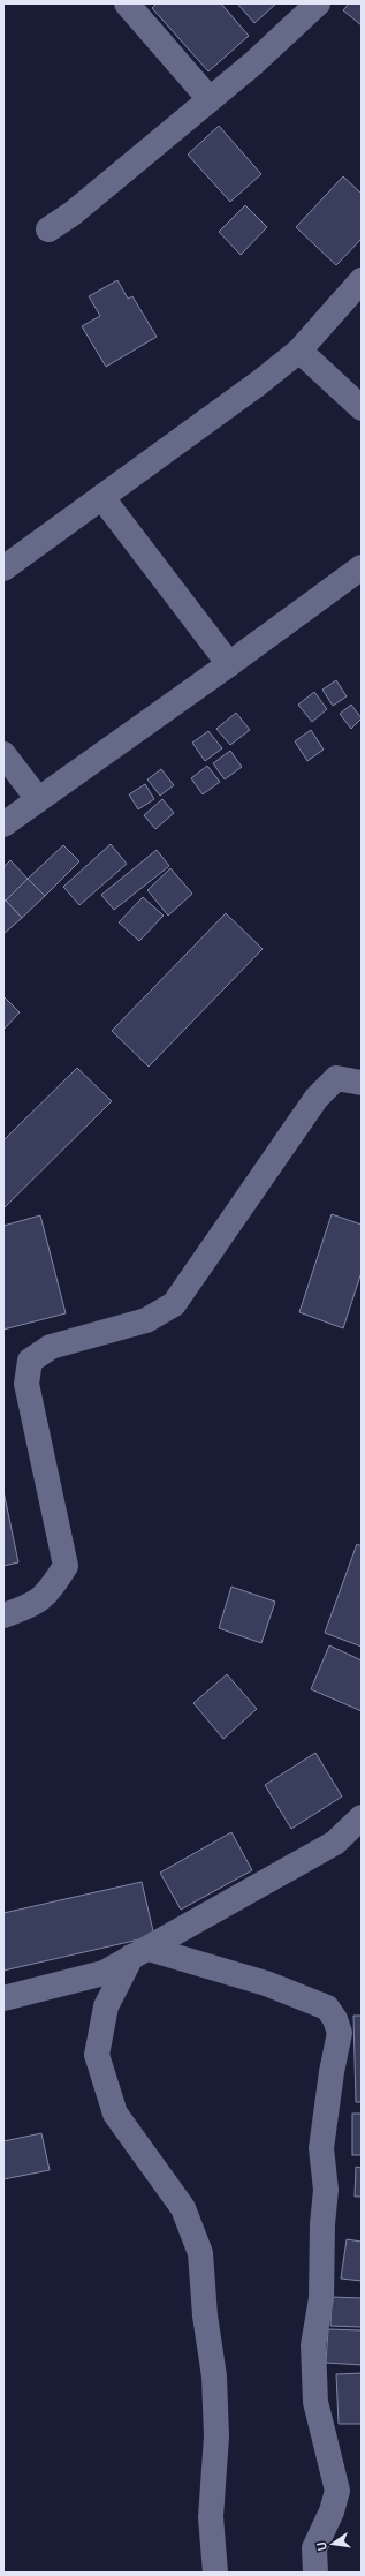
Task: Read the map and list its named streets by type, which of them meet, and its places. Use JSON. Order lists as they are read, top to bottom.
{
  "north": "left"
}
